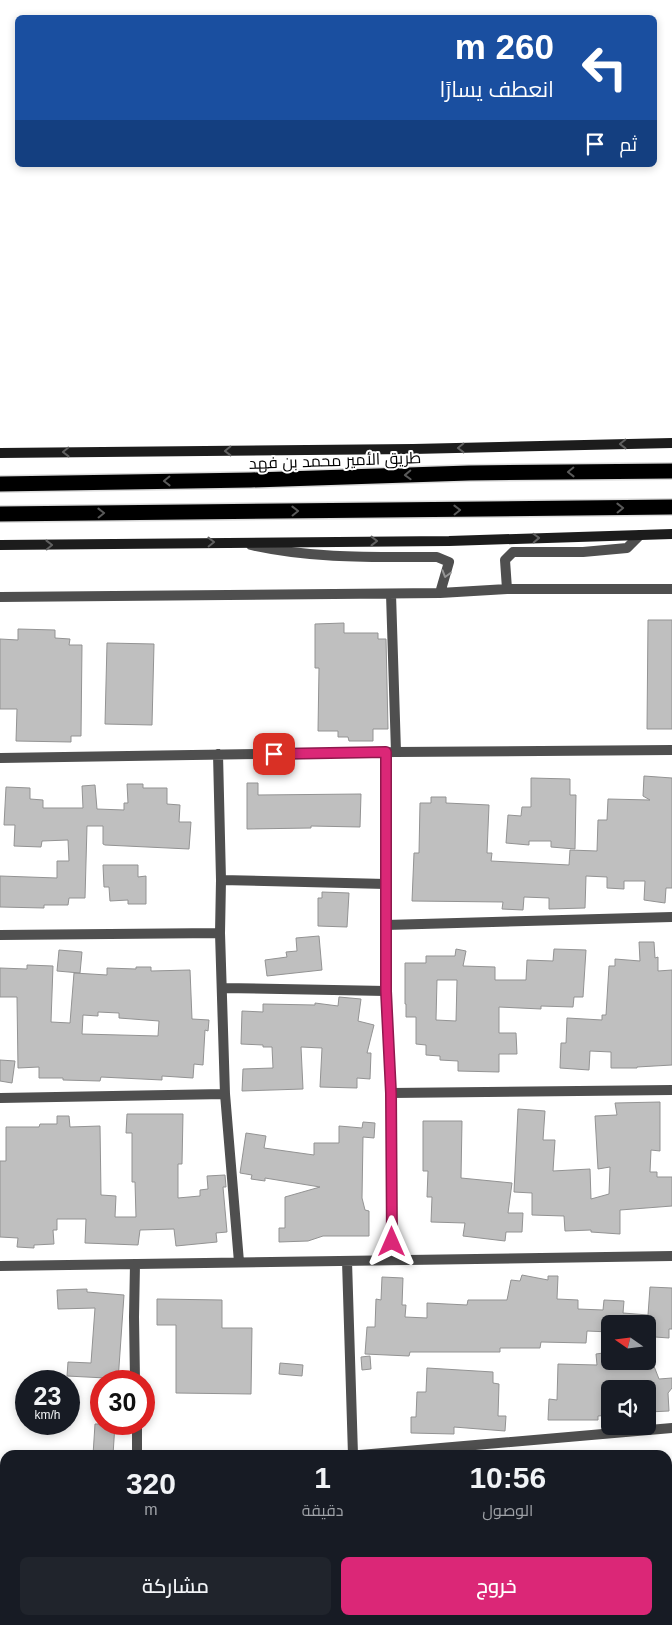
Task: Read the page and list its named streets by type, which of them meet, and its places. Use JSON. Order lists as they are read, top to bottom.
{
  "streets": {
    "highway": ["طريق الأمير محمد بن فهد"]
  },
  "north": "left",
  "page": {
    "turn": ["260 m", "انعطف يسارًا"],
    "then": "ثم",
    "speed": "23 km/h",
    "limit": "30",
    "eta": [
      "10:56",
      "الوصول",
      "1",
      "دقيقة",
      "320",
      "m"
    ],
    "buttons": ["خروج", "مشاركة"]
  }
}
